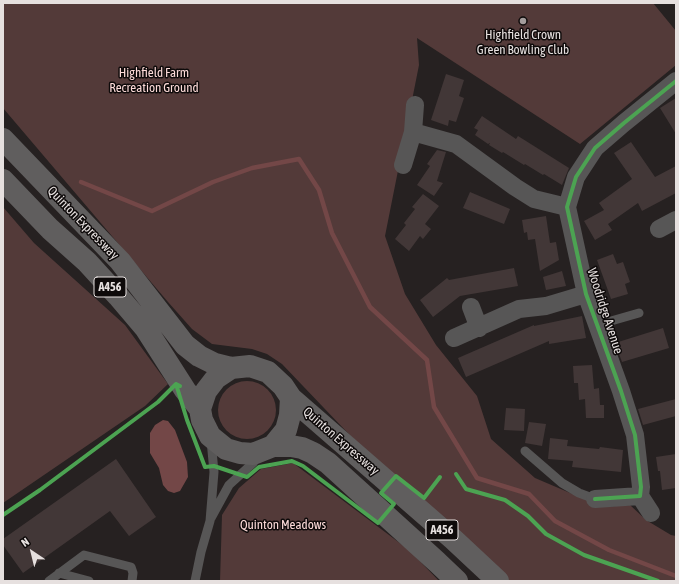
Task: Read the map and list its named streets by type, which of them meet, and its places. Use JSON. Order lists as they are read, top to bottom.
{
  "streets": {
    "highway": ["Quinton Expressway", "A456"],
    "street": ["Woodridge Avenue"]
  },
  "parks": ["Highfield Farm Recreation Ground", "Quinton Meadows"],
  "places": ["Highfield Crown Green Bowling Club"],
  "north": "top left"
}
